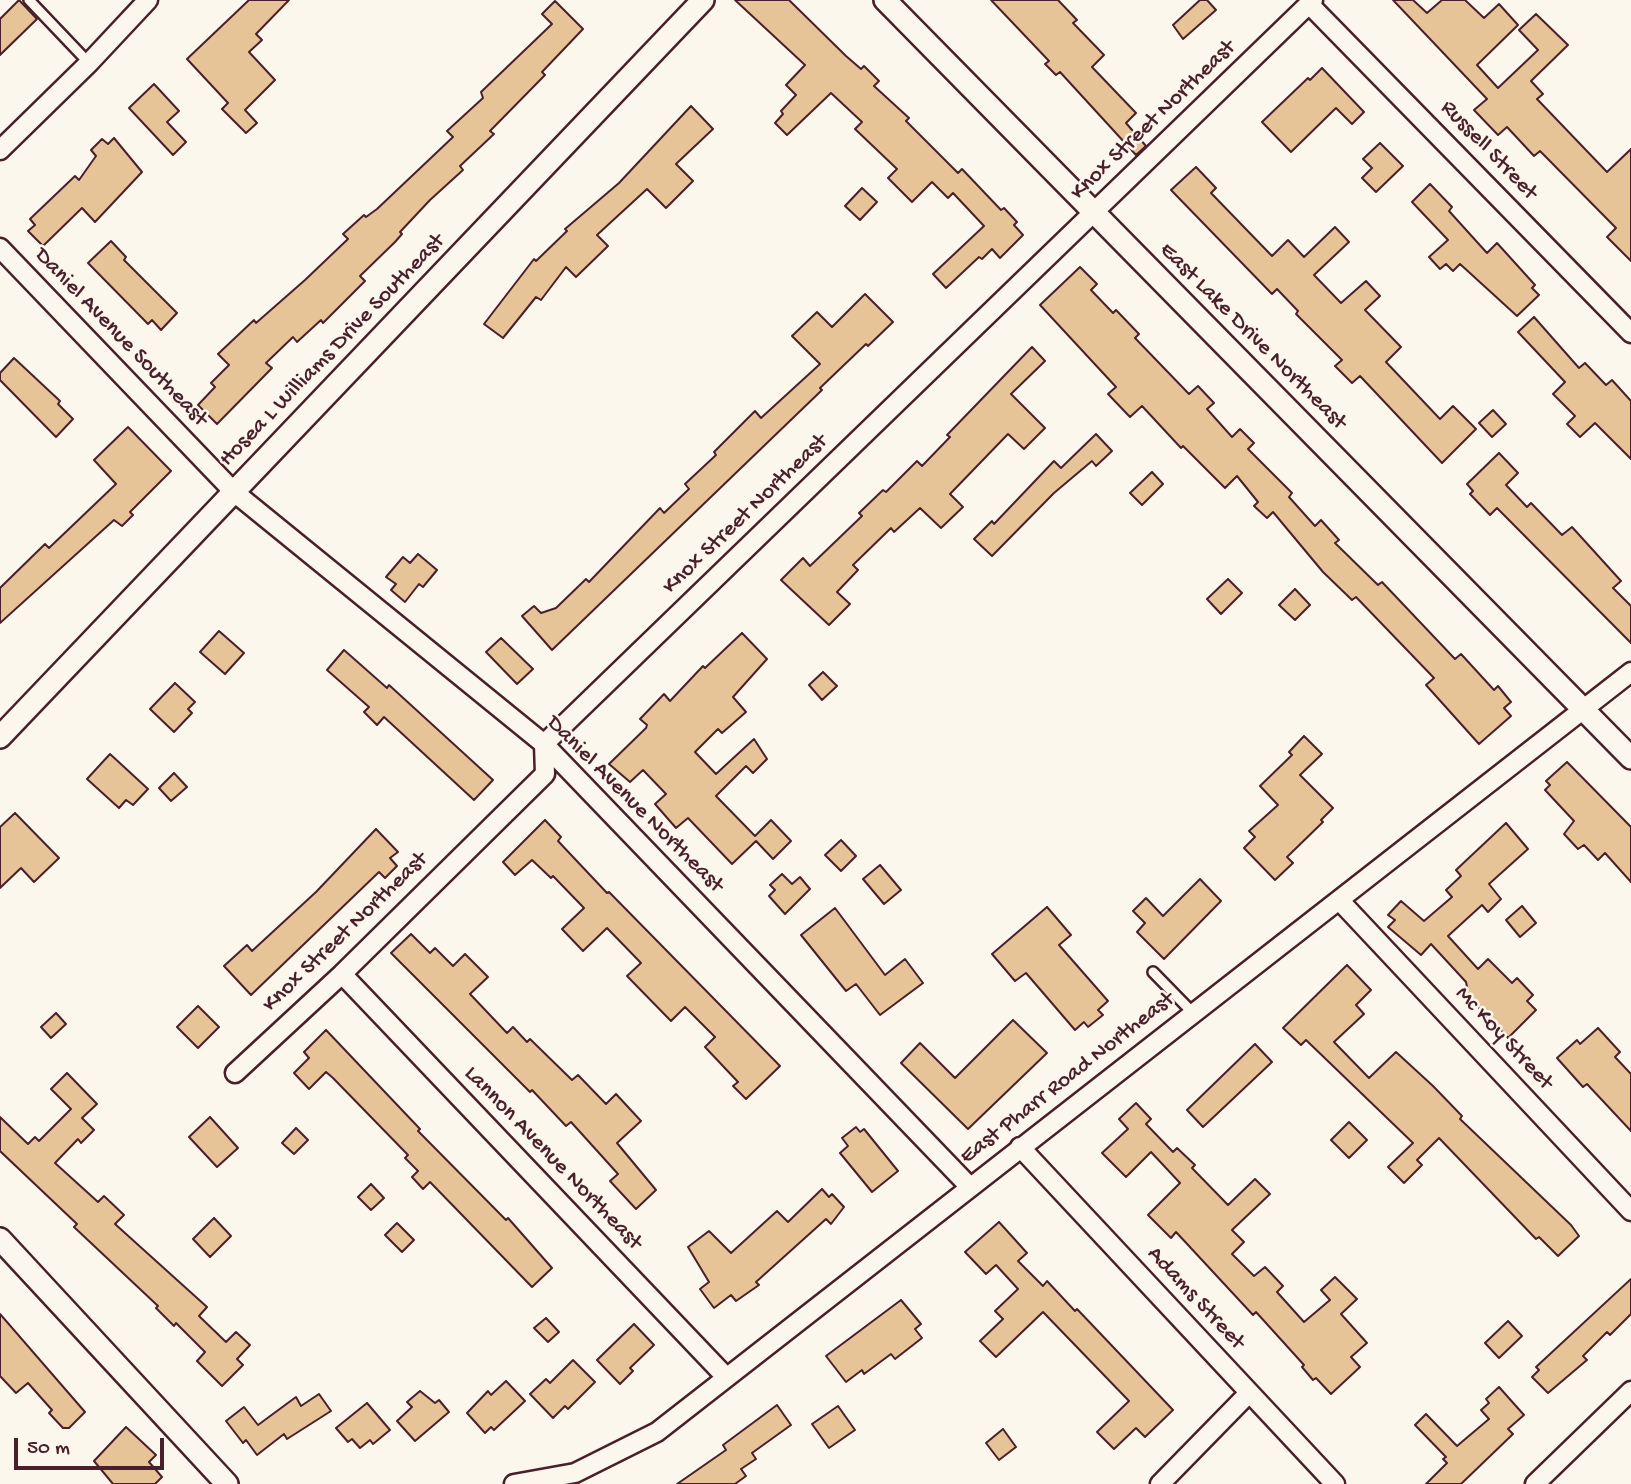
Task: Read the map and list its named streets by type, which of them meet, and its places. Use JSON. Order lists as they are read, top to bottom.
{
  "streets": {
    "street": [
      "Knox Street Northeast",
      "Russell Street",
      "East Lake Drive Northeast",
      "Daniel Avenue Southeast",
      "Hosea L Williams Drive Southeast",
      "Daniel Avenue Northeast",
      "Mc Koy Street",
      "East Pharr Road Northeast",
      "Lannon Avenue Northeast",
      "Adams Street"
    ]
  },
  "crossings": [
    ["Knox Street Northeast", "Russell Street"],
    ["Knox Street Northeast", "East Lake Drive Northeast"],
    ["Knox Street Northeast", "Daniel Avenue Northeast"],
    ["Knox Street Northeast", "Lannon Avenue Northeast"],
    ["East Lake Drive Northeast", "East Pharr Road Northeast"],
    ["Daniel Avenue Southeast", "Hosea L Williams Drive Southeast"],
    ["Daniel Avenue Southeast", "Daniel Avenue Northeast"],
    ["Hosea L Williams Drive Southeast", "Daniel Avenue Northeast"],
    ["Daniel Avenue Northeast", "East Pharr Road Northeast"],
    ["Mc Koy Street", "East Pharr Road Northeast"],
    ["East Pharr Road Northeast", "Lannon Avenue Northeast"],
    ["East Pharr Road Northeast", "Adams Street"]
  ],
  "scale_bar": "50 m"
}
